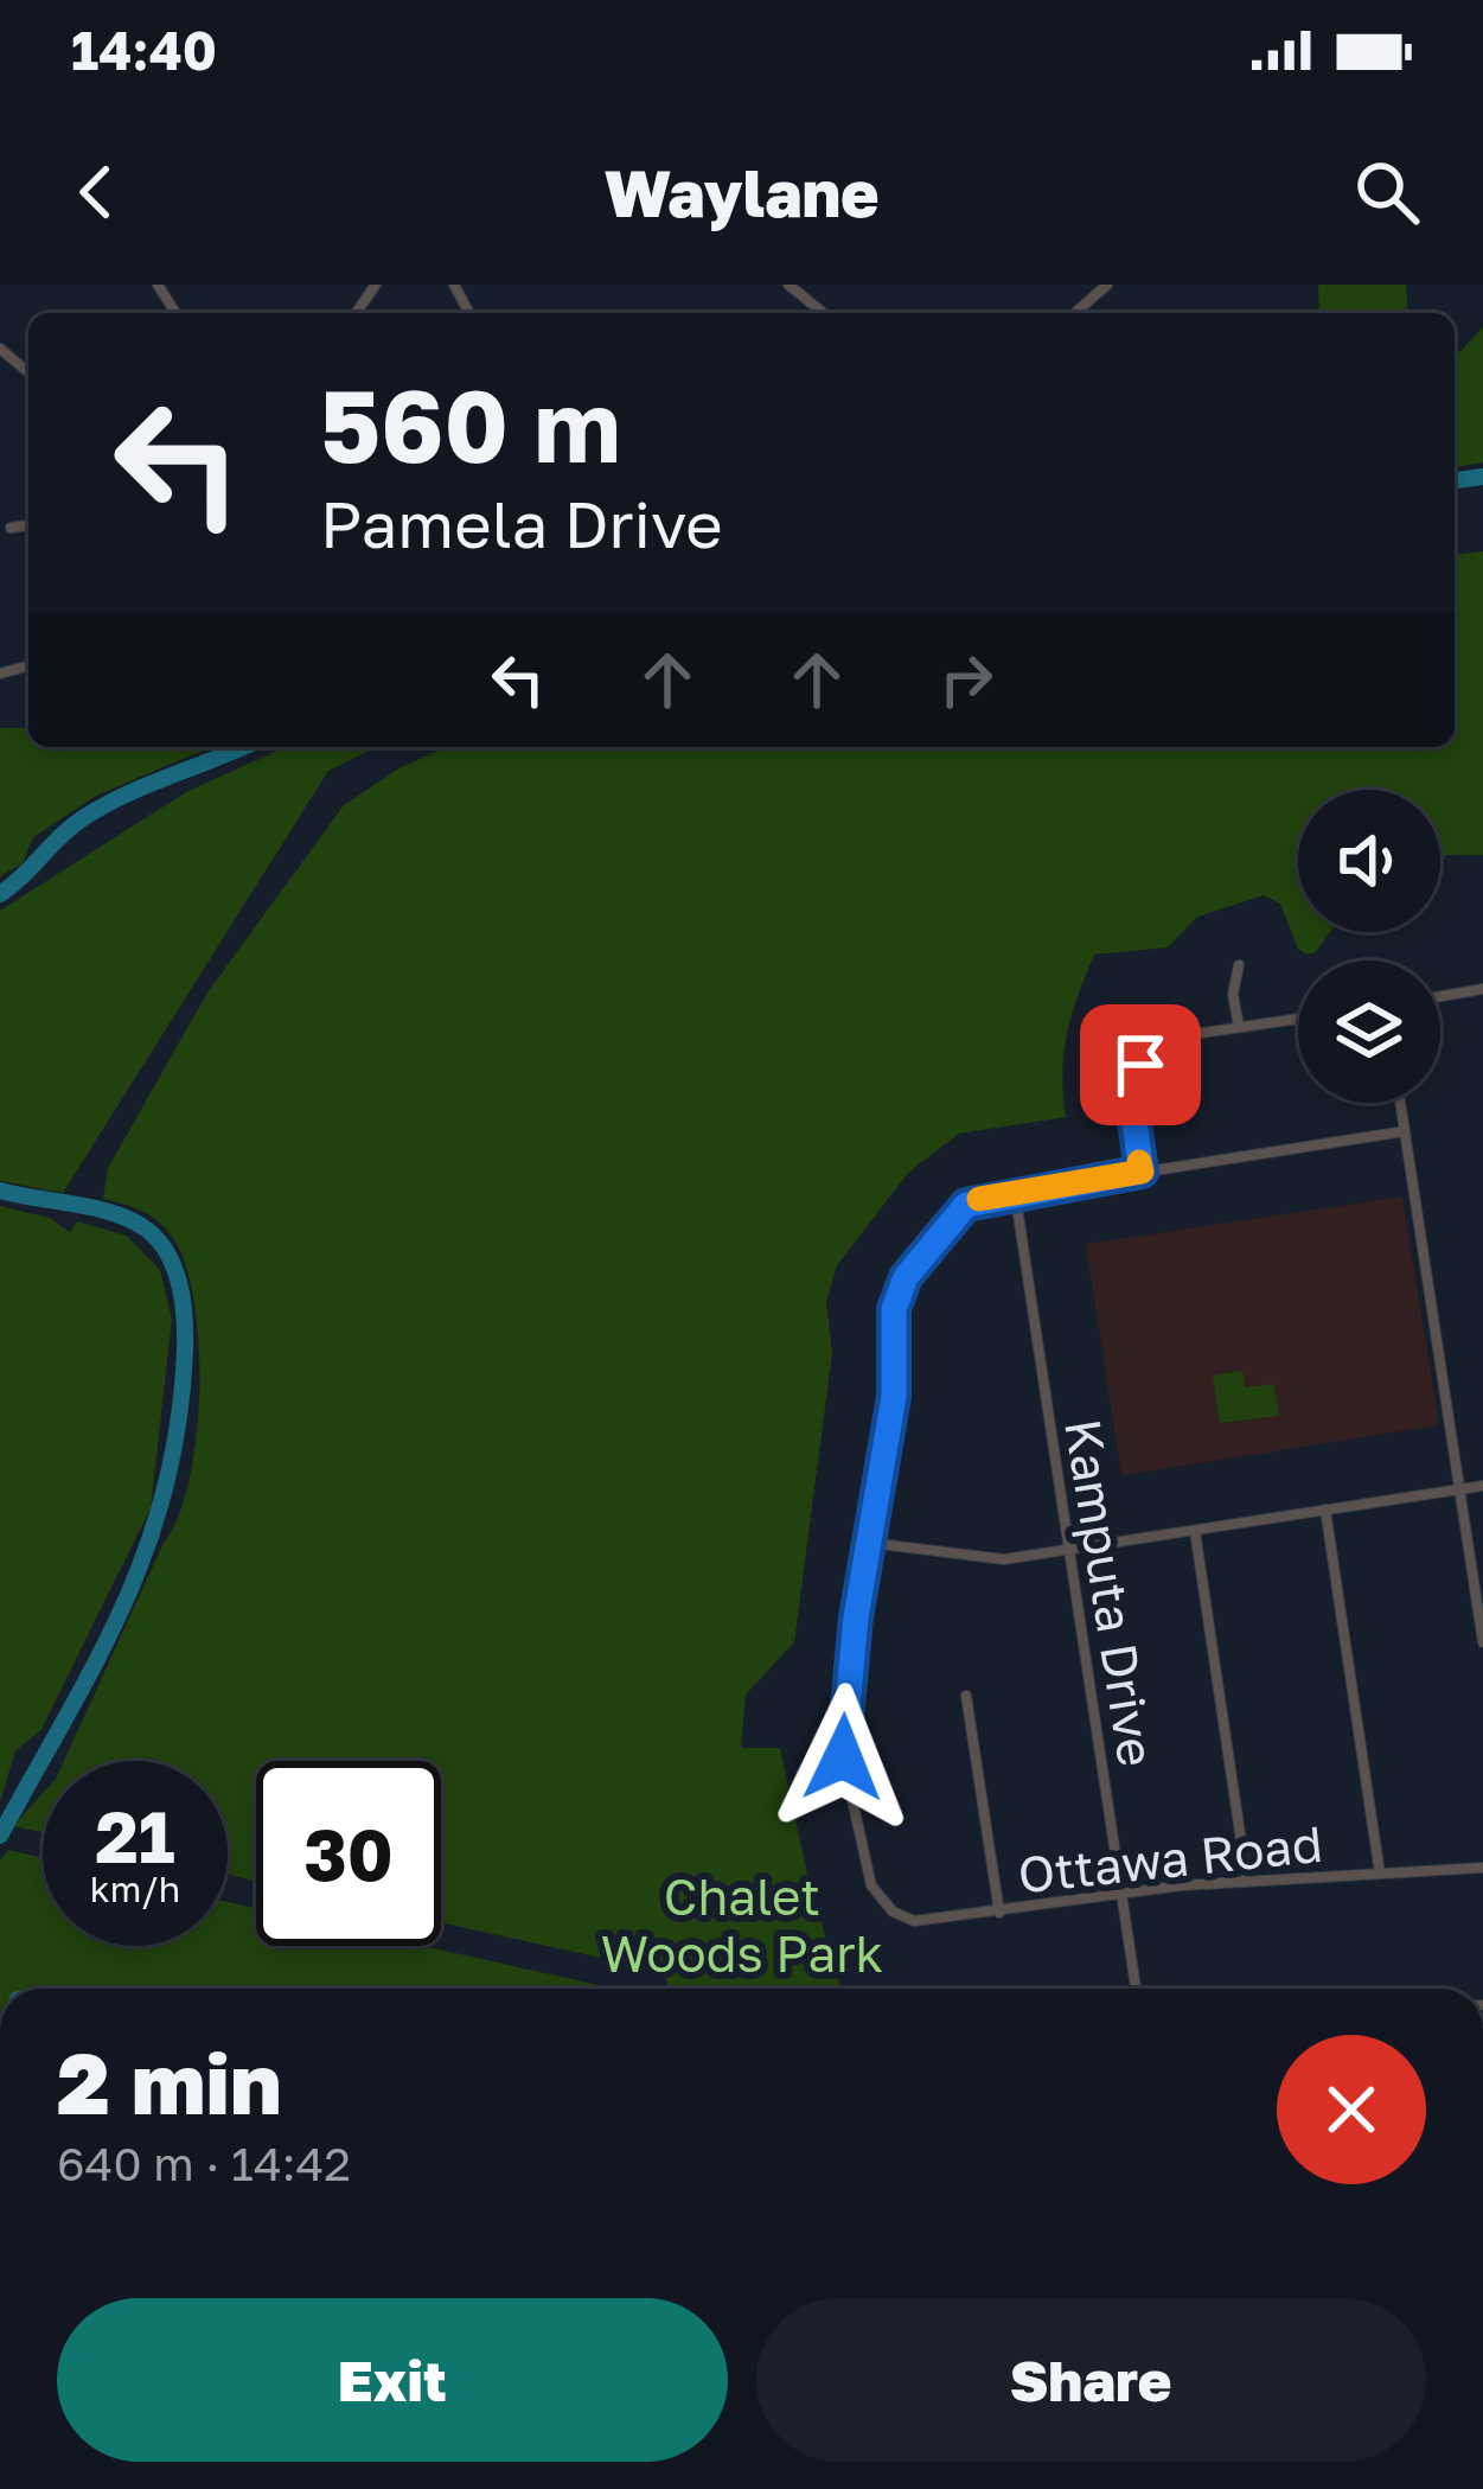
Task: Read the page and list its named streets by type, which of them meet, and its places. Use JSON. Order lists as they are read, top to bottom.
{
  "streets": {
    "street": ["Kamputa Drive", "Ottawa Road"]
  },
  "crossings": [
    ["Kamputa Drive", "Ottawa Road"]
  ],
  "parks": ["Chalet Woods Park"],
  "page": {
    "status": "14:40",
    "header": "Waylane",
    "turn": ["560 m", "Pamela Drive"],
    "speed": "21 km/h",
    "limit": "30",
    "heading": ["2 min", "640 m · 14:42"],
    "buttons": ["Exit", "Share"]
  }
}
